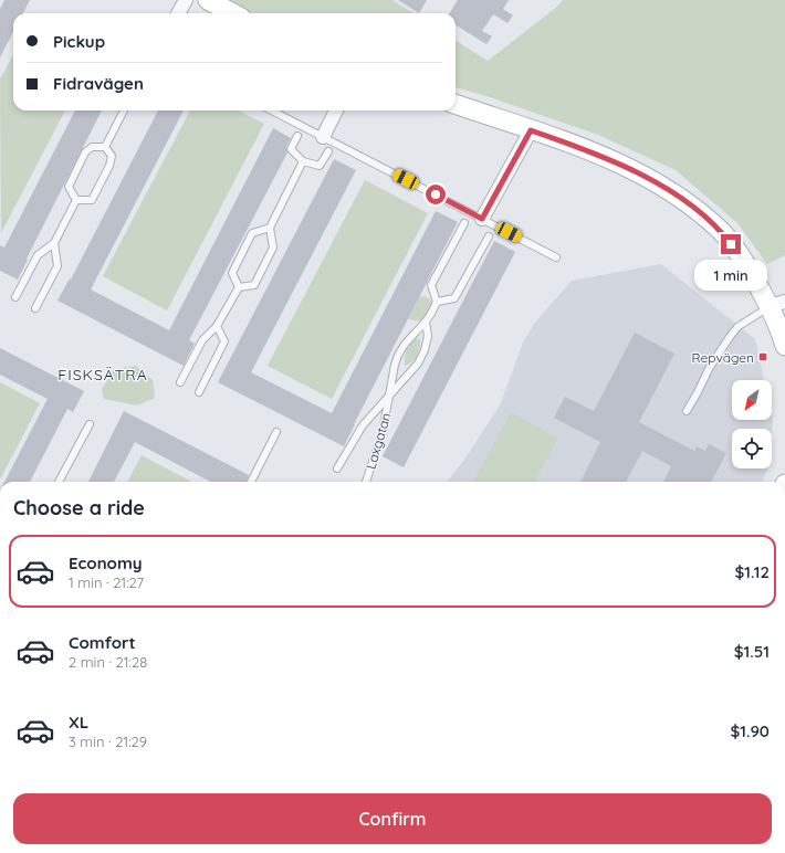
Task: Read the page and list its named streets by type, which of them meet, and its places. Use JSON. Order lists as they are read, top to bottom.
{
  "streets": {
    "lane": ["Laxgatan"]
  },
  "districts": ["FISKSÄTRA"],
  "places": {
    "transit": ["Repvägen"]
  },
  "north": "bottom left",
  "page": {
    "banner": ["Pickup", "Fidravägen"],
    "bubble": "1 min",
    "heading": "Choose a ride",
    "list": [
      {
        "name": "Economy",
        "note": "1 min · 21:27",
        "value": "$1.12"
      },
      {
        "name": "Comfort",
        "note": "2 min · 21:28",
        "value": "$1.51"
      },
      {
        "name": "XL",
        "note": "3 min · 21:29",
        "value": "$1.90"
      }
    ],
    "buttons": "Confirm"
  }
}
